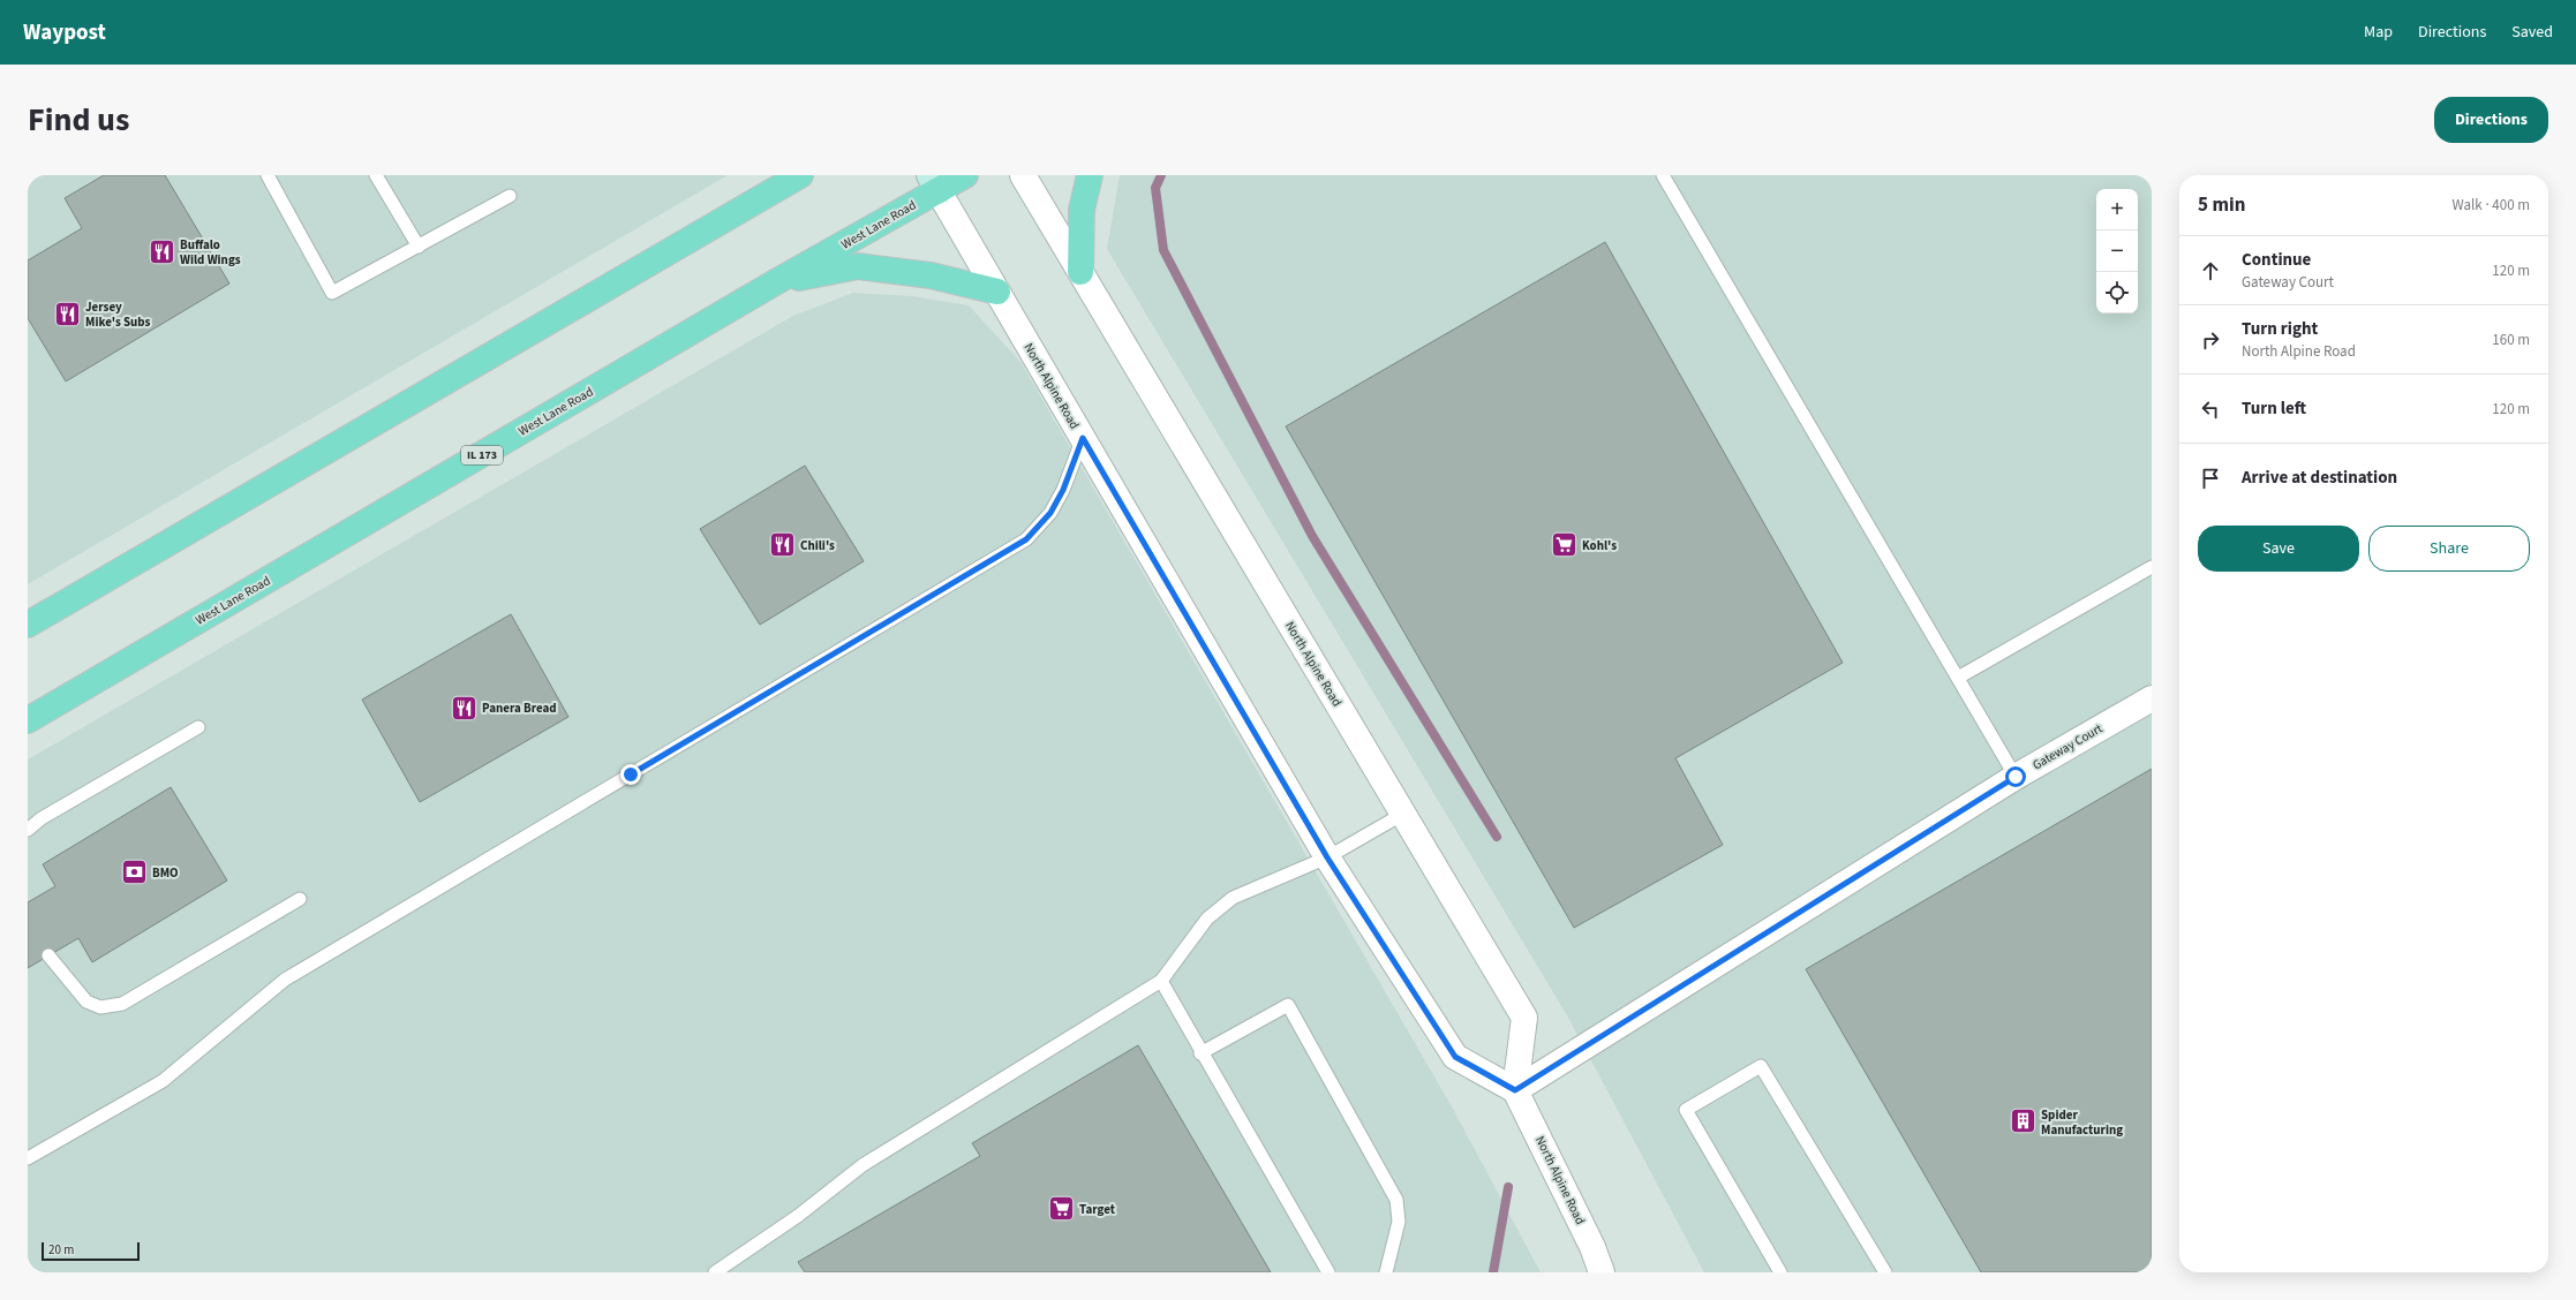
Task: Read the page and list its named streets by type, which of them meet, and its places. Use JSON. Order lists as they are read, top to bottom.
{
  "streets": {
    "main road": ["West Lane Road", "IL 173"],
    "street": ["North Alpine Road", "Gateway Court"]
  },
  "crossings": [
    ["West Lane Road", "North Alpine Road"],
    ["North Alpine Road", "Gateway Court"]
  ],
  "places": {
    "restaurant": [
      "Buffalo Wild Wings",
      "Jersey Mike's Subs",
      "Chili's",
      "Panera Bread"
    ],
    "supermarket": ["Kohl's", "Target"],
    "bank": ["BMO"],
    "building": ["Spider Manufacturing"]
  },
  "scale_bar": "20 m",
  "page": {
    "header": "Waypost",
    "nav": ["Map", "Directions", "Saved"],
    "title": "Find us",
    "buttons": [
      "Directions",
      ["Save", "Share"]
    ],
    "heading": ["5 min", "Walk · 400 m"],
    "map_buttons": ["+", "−"],
    "list": [
      ["Continue", "Gateway Court", "120 m"],
      ["Turn right", "North Alpine Road", "160 m"],
      ["Turn left", "120 m"],
      "Arrive at destination"
    ],
    "scale": "20 m"
  }
}
